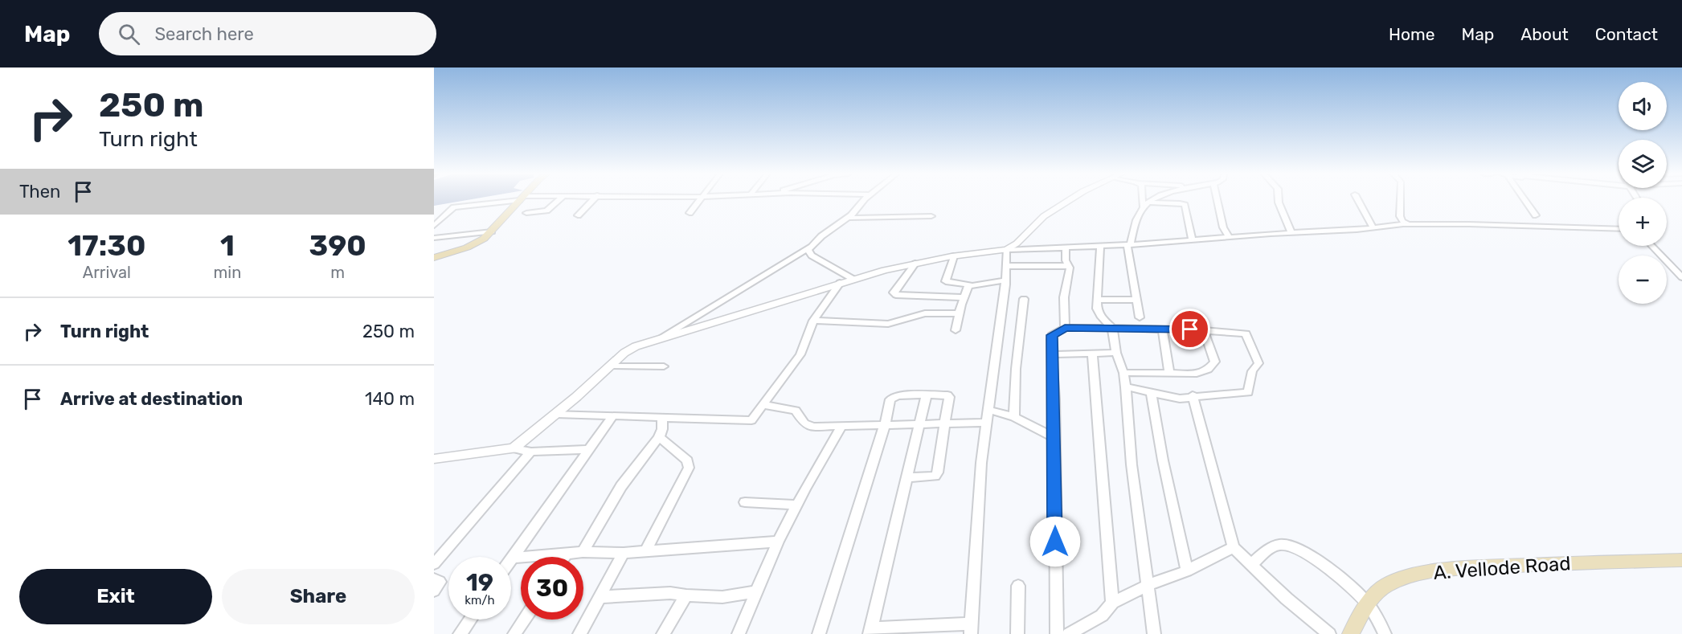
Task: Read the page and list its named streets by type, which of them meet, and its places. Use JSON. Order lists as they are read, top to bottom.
{
  "streets": {
    "main road": ["A. Vellode Road"]
  },
  "page": {
    "header": "Map",
    "search": "Search here",
    "nav": [
      "Home",
      "Map",
      "About",
      "Contact"
    ],
    "turn": ["250 m", "Turn right"],
    "map_buttons": ["+", "−"],
    "then": "Then",
    "eta": [
      "17:30",
      "Arrival",
      "1",
      "min",
      "390",
      "m"
    ],
    "list": [
      {
        "name": "Turn right",
        "value": "250 m"
      },
      {
        "name": "Arrive at destination",
        "value": "140 m"
      }
    ],
    "speed": "19 km/h",
    "limit": "30",
    "buttons": ["Exit", "Share"]
  }
}
